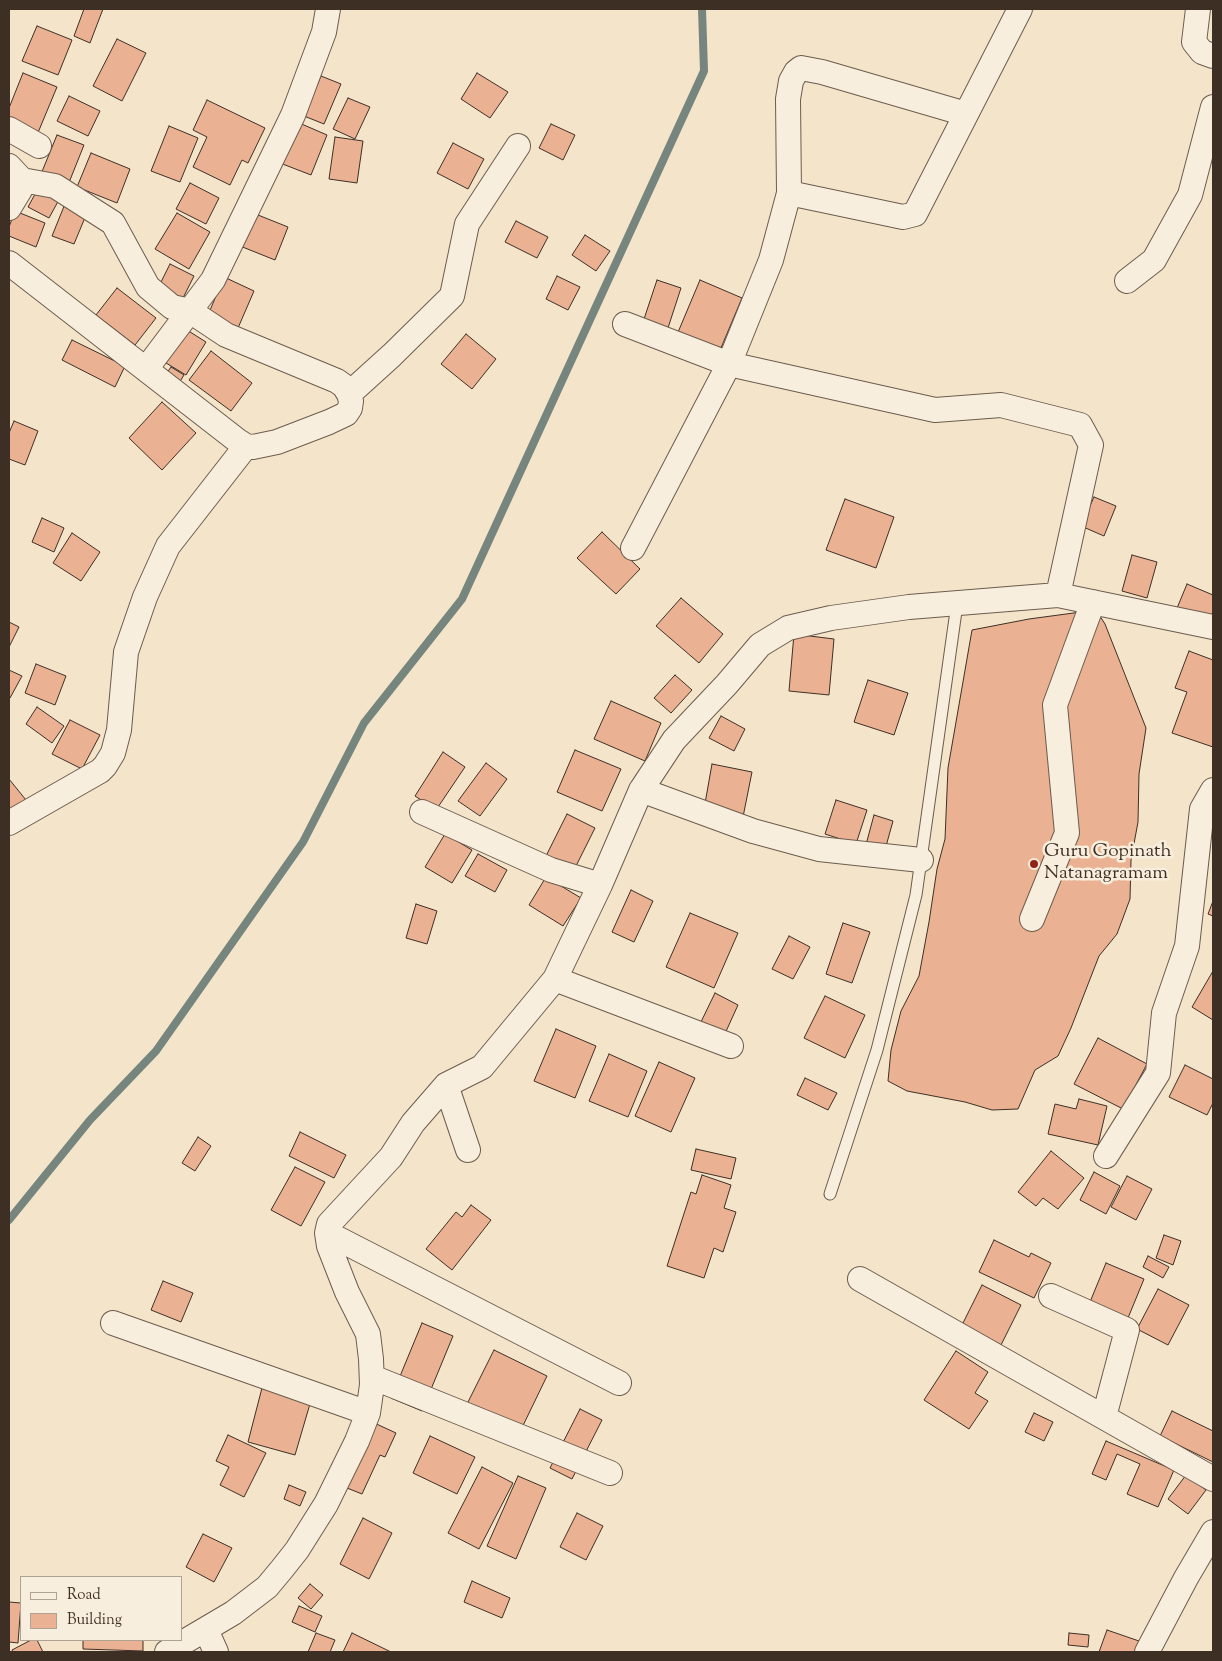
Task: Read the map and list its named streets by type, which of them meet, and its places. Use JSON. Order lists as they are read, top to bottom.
{
  "places": ["Guru Gopinath Natanagramam"],
  "legend": ["Road", "Building"]
}
